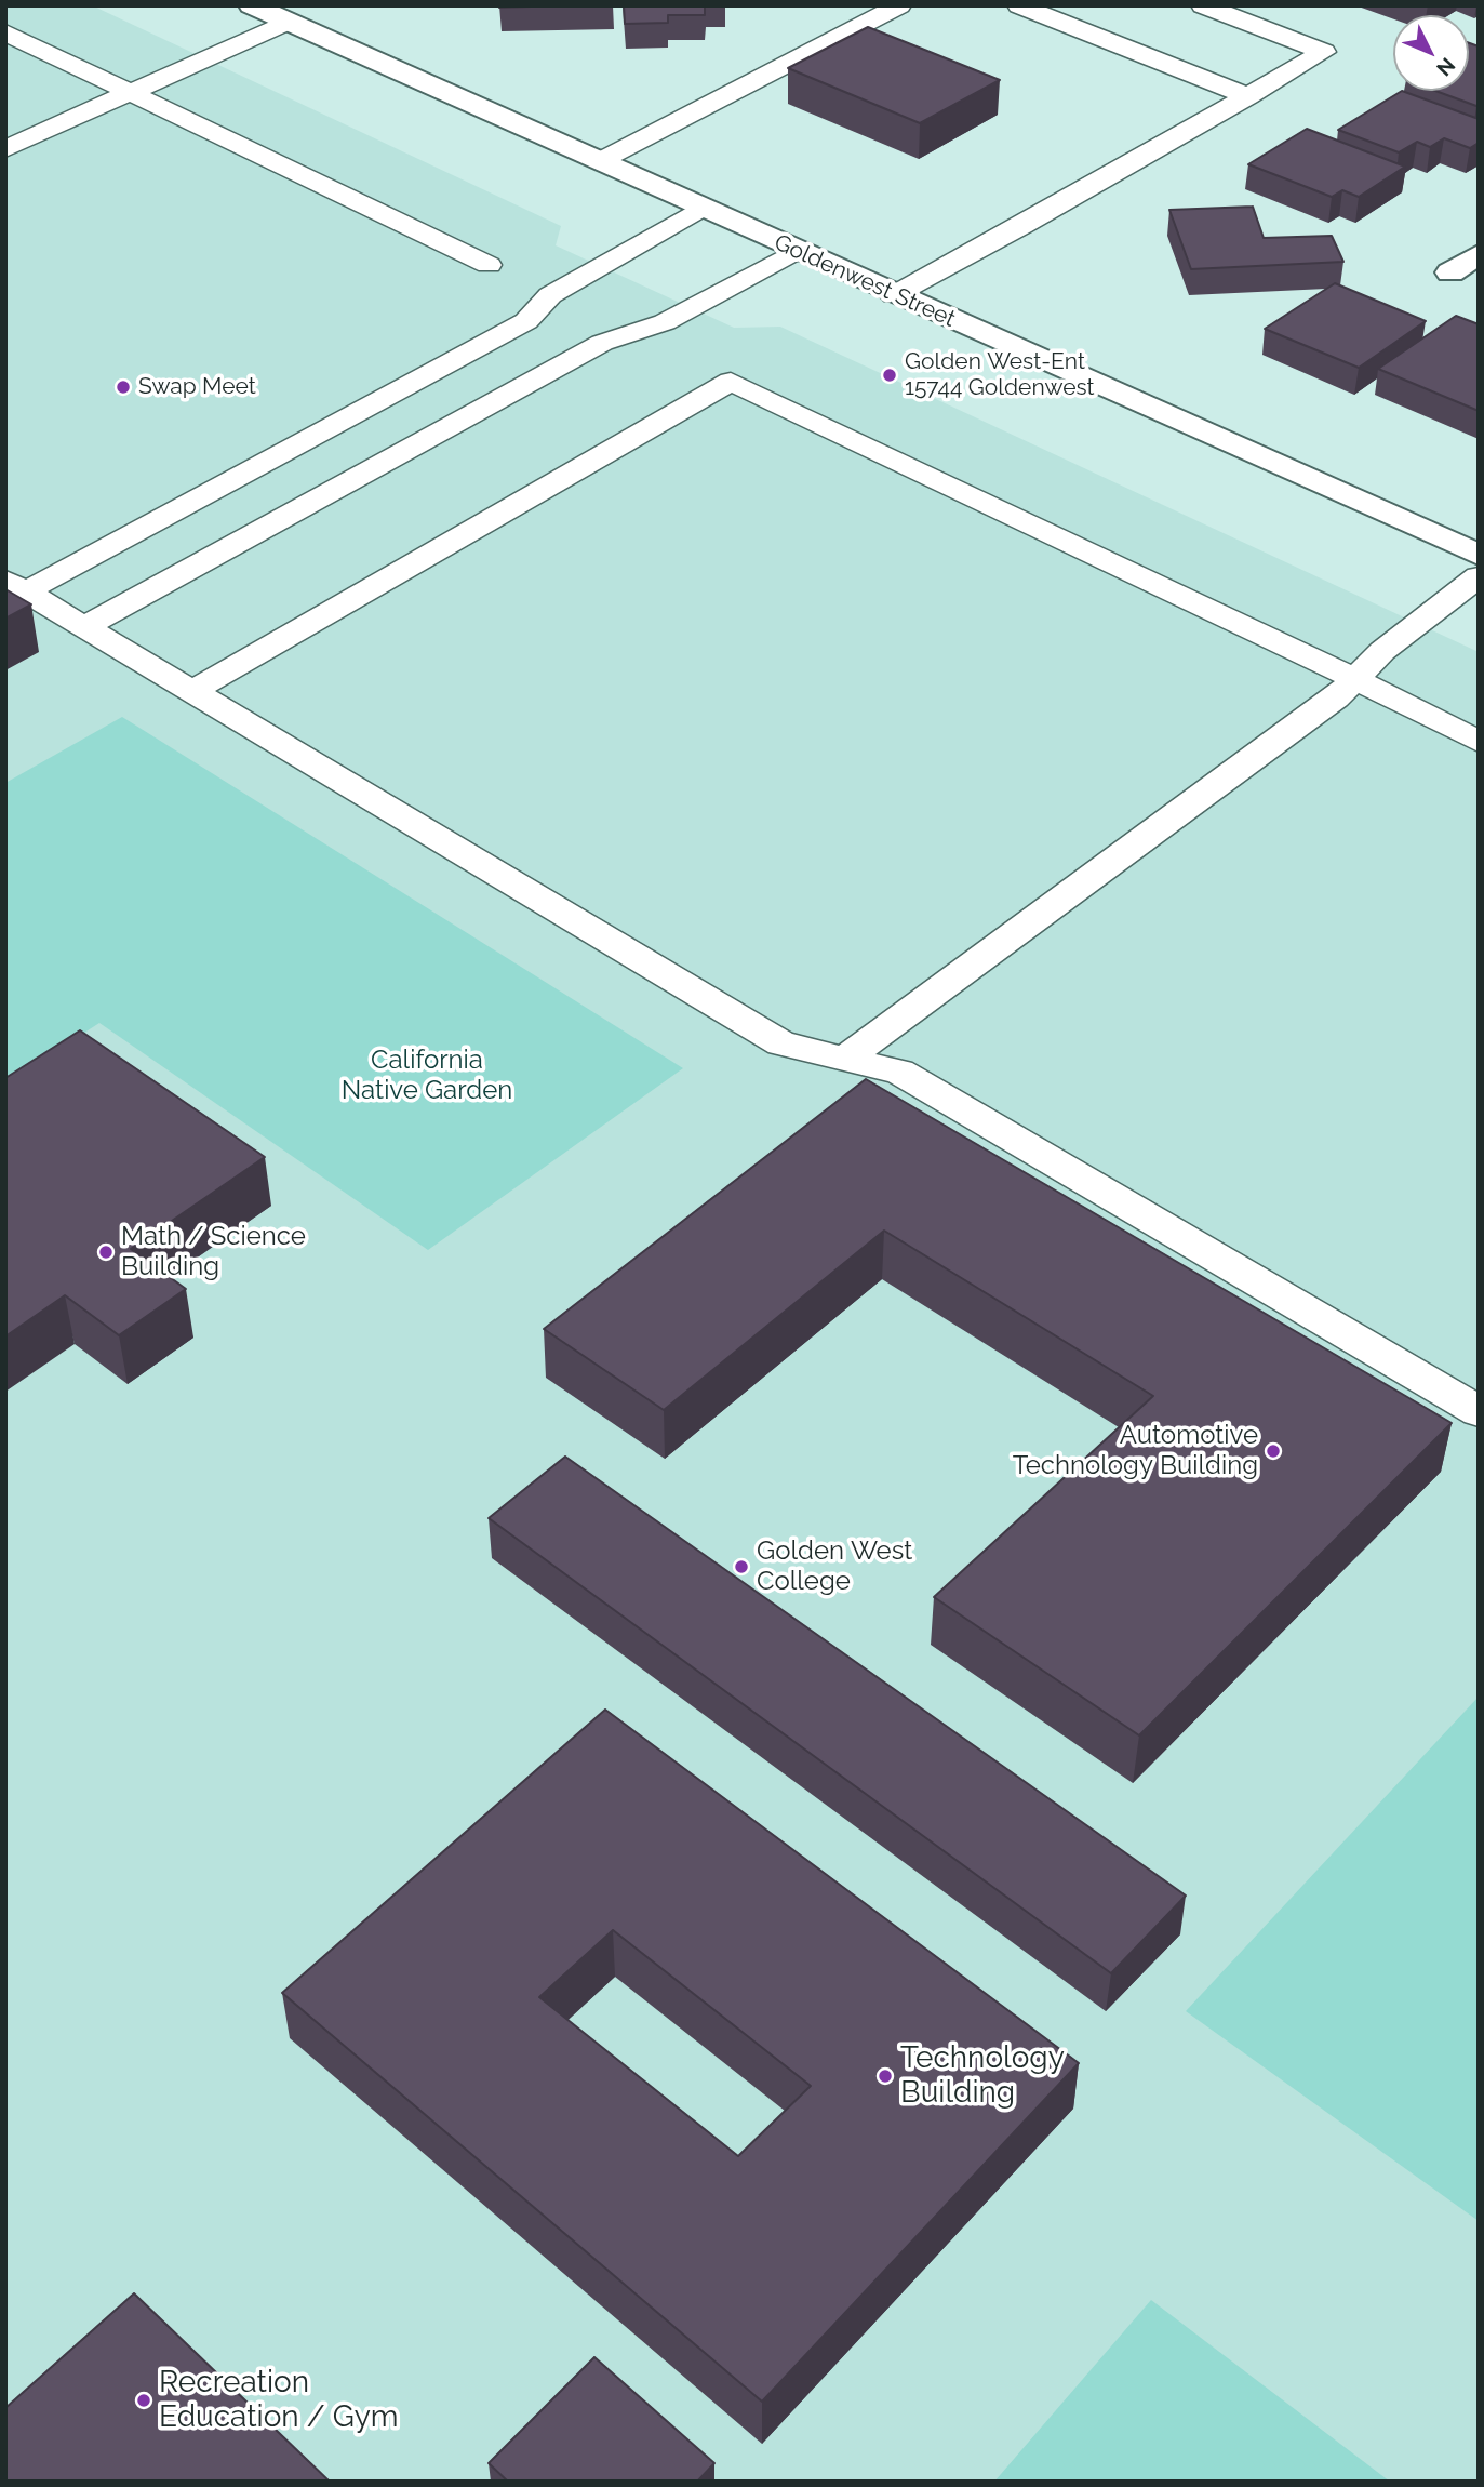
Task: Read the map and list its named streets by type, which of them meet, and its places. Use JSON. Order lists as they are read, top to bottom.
{
  "streets": {
    "main road": ["Goldenwest Street"]
  },
  "parks": ["California Native Garden"],
  "places": [
    "Golden West-Ent 15744 Goldenwest",
    "Swap Meet",
    "Math / Science Building",
    "Automotive Technology Building",
    "Golden West College",
    "Technology Building",
    "Recreation Education / Gym"
  ],
  "north": "bottom right"
}
